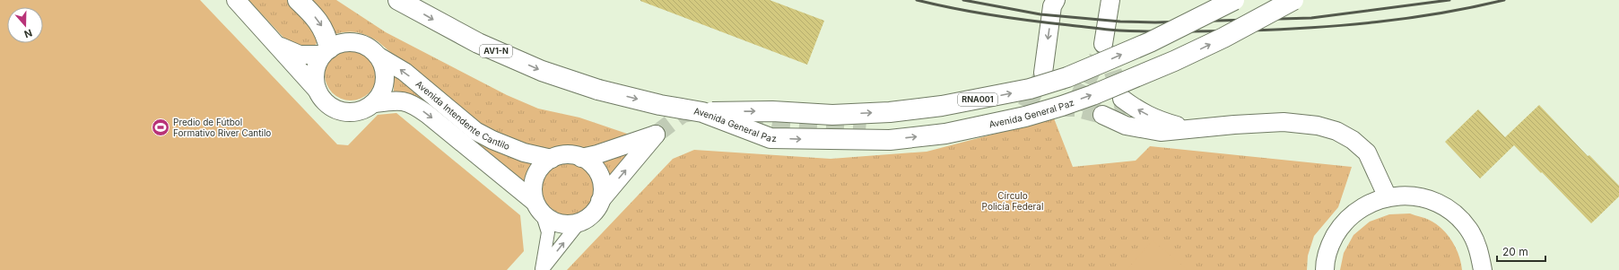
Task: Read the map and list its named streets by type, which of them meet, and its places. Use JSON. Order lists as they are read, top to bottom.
{
  "streets": {
    "highway": ["AV1-N", "RNA001", "Avenida General Paz"],
    "street": ["Avenida Intendente Cantilo"]
  },
  "crossings": [
    ["AV1-N", "Avenida General Paz"]
  ],
  "one_way": ["Avenida General Paz"],
  "parks": ["Círculo Policía Federal"],
  "places": {
    "sports": ["Predio de Fútbol Formativo River Cantilo"]
  },
  "scale_bar": "20 m",
  "north": "bottom"
}
